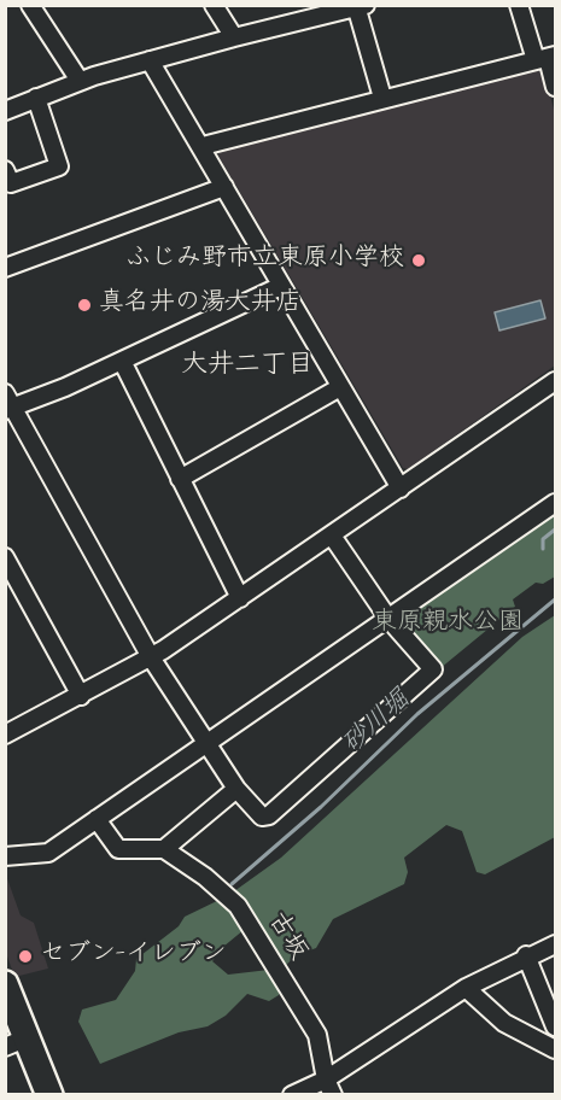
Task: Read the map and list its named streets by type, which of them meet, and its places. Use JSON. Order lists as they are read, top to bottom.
{
  "streets": {
    "street": ["古坂"]
  },
  "districts": ["大井二丁目"],
  "water": ["砂川堀"],
  "parks": ["東原親水公園"],
  "places": ["ふじみ野市立東原小学校", "真名井の湯大井店", "セブン-イレブン"]
}
